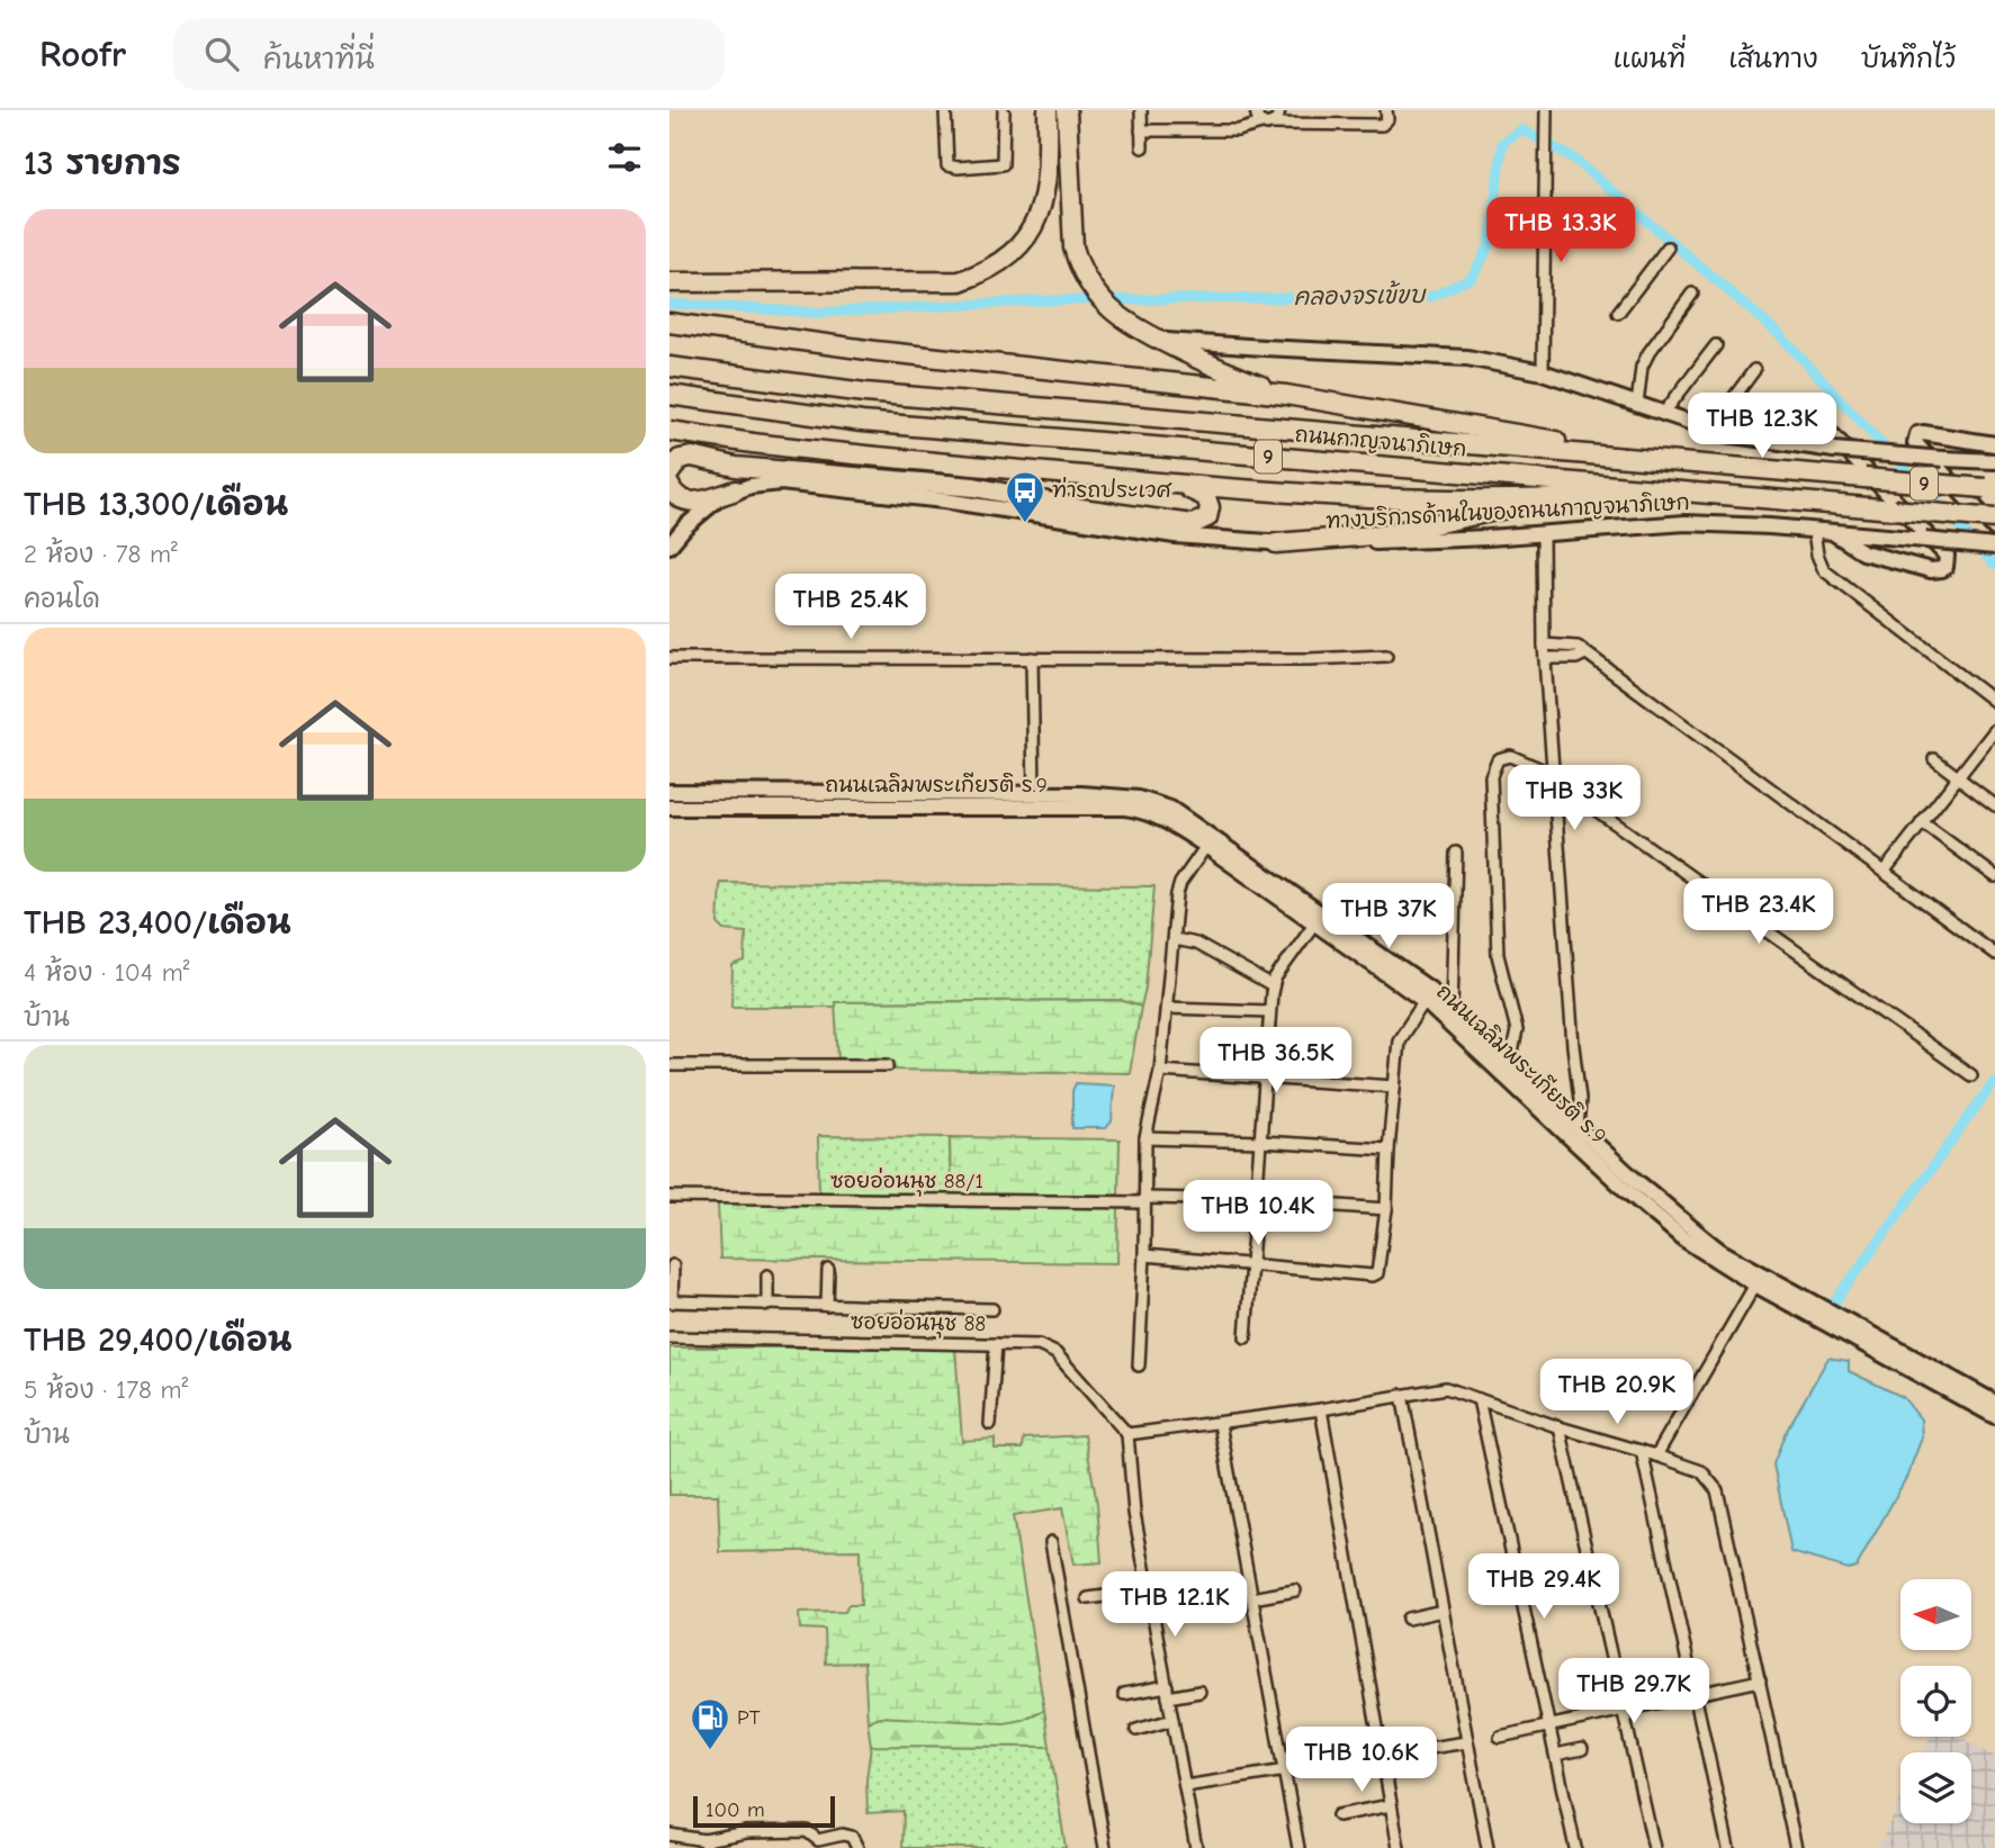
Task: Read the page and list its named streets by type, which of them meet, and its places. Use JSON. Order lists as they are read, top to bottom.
{
  "streets": {
    "highway": ["ถนนกาญจนาภิเษก", "9"],
    "main road": ["ทางบริการด้านในของถนนกาญจนาภิเษก", "ถนนเฉลิมพระเกียรติ ร.9"],
    "street": ["ซอยอ่อนนุช 88/1", "ซอยอ่อนนุช 88"]
  },
  "water": ["คลองจรเข้ขบ"],
  "places": {
    "bus stop": ["ท่ารถประเวศ"],
    "fuel station": ["PT"]
  },
  "scale_bar": "100 m",
  "north": "left",
  "page": {
    "header": "Roofr",
    "search": "ค้นหาที่นี่",
    "nav": ["แผนที่", "เส้นทาง", "บันทึกไว้"],
    "heading": "13 รายการ",
    "price": [
      "THB 13.3K",
      "THB 12.3K",
      "THB 25.4K",
      "THB 33K",
      "THB 23.4K",
      "THB 37K",
      "THB 36.5K",
      "THB 10.4K",
      "THB 20.9K",
      "THB 29.4K",
      "THB 12.1K",
      "THB 29.7K",
      "THB 10.6K"
    ],
    "list": [
      {
        "name": "THB 13,300/เดือน",
        "note": "2 ห้อง · 78 m² · คอนโด"
      },
      {
        "name": "THB 23,400/เดือน",
        "note": "4 ห้อง · 104 m² · บ้าน"
      },
      {
        "name": "THB 29,400/เดือน",
        "note": "5 ห้อง · 178 m² · บ้าน"
      }
    ],
    "scale": "100 m"
  }
}
